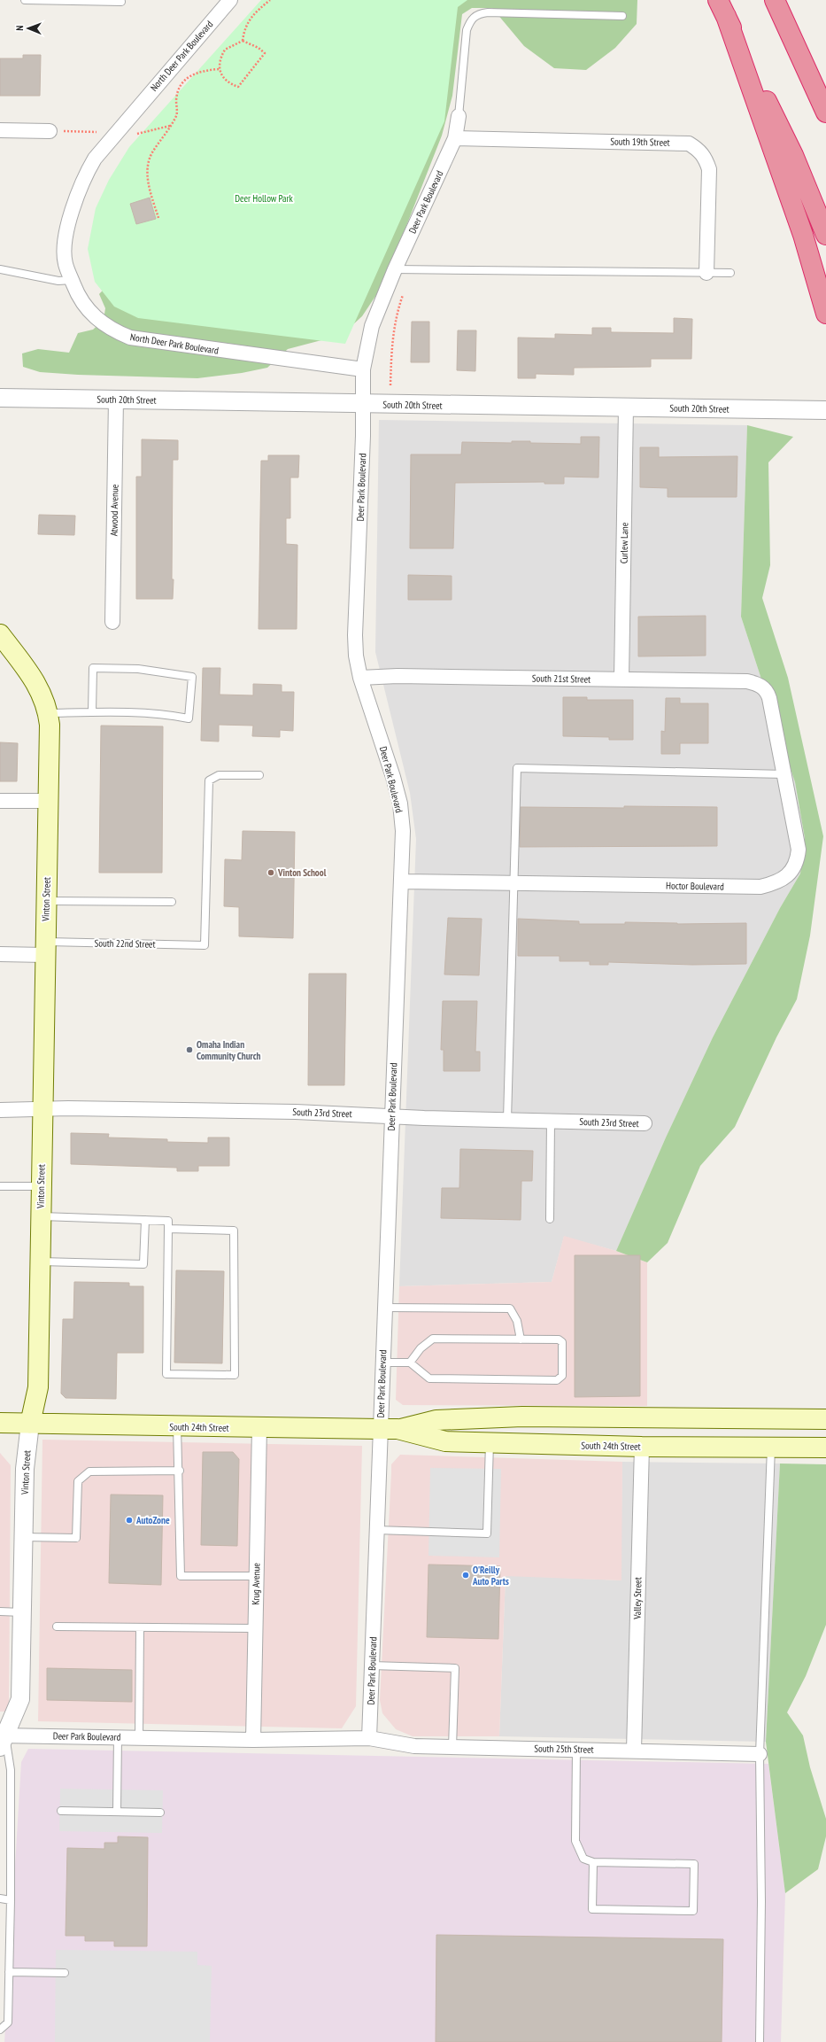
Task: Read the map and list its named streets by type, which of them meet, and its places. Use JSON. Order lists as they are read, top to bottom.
{
  "streets": {
    "main road": ["Vinton Street", "South 24th Street"],
    "street": [
      "North Deer Park Boulevard",
      "South 19th Street",
      "Deer Park Boulevard",
      "South 20th Street",
      "Atwood Avenue",
      "Curlew Lane",
      "South 21st Street",
      "Hoctor Boulevard",
      "South 22nd Street",
      "South 23rd Street",
      "Krug Avenue",
      "Valley Street",
      "South 25th Street"
    ]
  },
  "crossings": [
    ["North Deer Park Boulevard", "Deer Park Boulevard"],
    ["South 19th Street", "Deer Park Boulevard"],
    ["Deer Park Boulevard", "South 20th Street"],
    ["Deer Park Boulevard", "South 21st Street"],
    ["Deer Park Boulevard", "Hoctor Boulevard"],
    ["Deer Park Boulevard", "Vinton Street"],
    ["Deer Park Boulevard", "South 23rd Street"],
    ["Deer Park Boulevard", "South 24th Street"],
    ["Deer Park Boulevard", "Krug Avenue"],
    ["Deer Park Boulevard", "South 25th Street"],
    ["South 20th Street", "Atwood Avenue"],
    ["South 20th Street", "Curlew Lane"],
    ["Curlew Lane", "South 21st Street"],
    ["South 21st Street", "Hoctor Boulevard"],
    ["Vinton Street", "South 22nd Street"],
    ["Vinton Street", "South 23rd Street"],
    ["Vinton Street", "South 24th Street"],
    ["South 24th Street", "Krug Avenue"],
    ["South 24th Street", "Valley Street"],
    ["Valley Street", "South 25th Street"]
  ],
  "parks": ["Deer Hollow Park"],
  "places": [
    "Vinton School",
    "Omaha Indian Community Church",
    "AutoZone",
    "O'Reilly Auto Parts"
  ],
  "north": "left"
}
